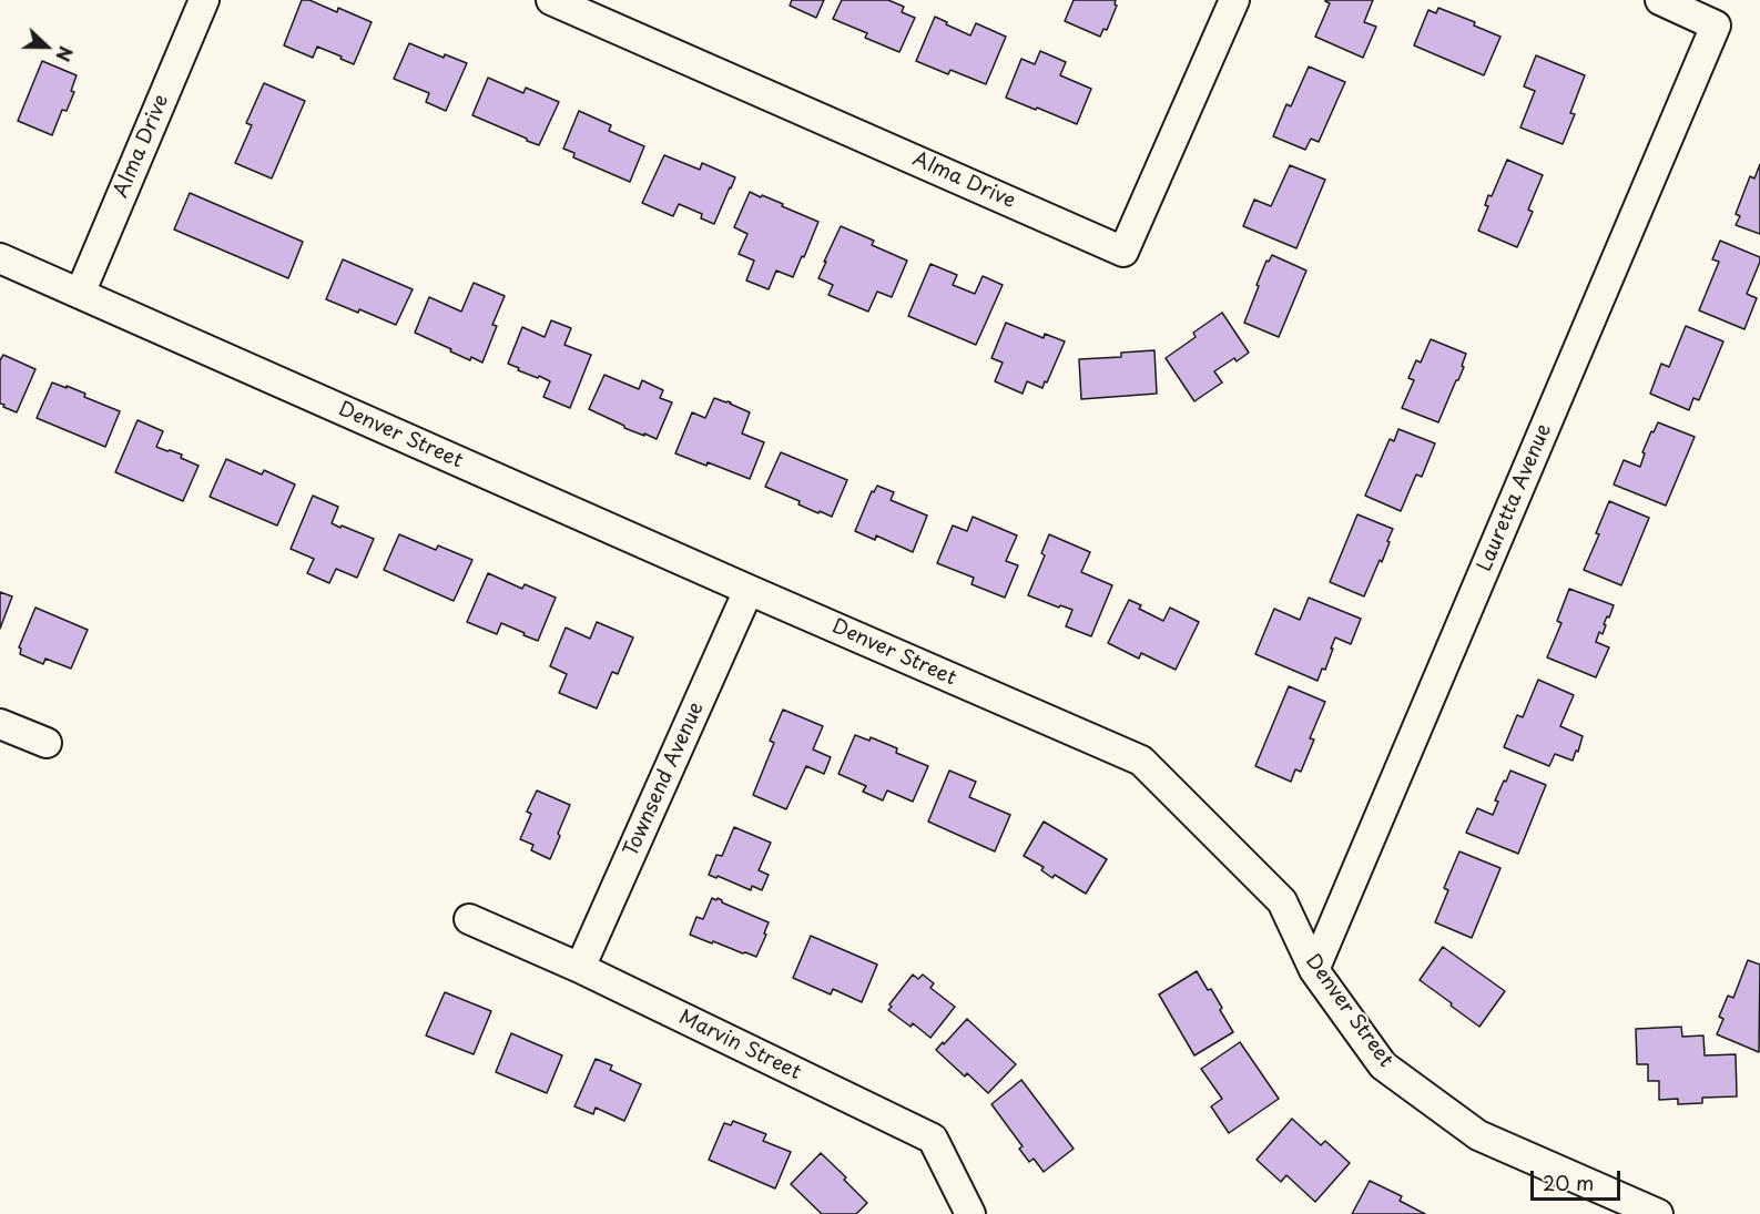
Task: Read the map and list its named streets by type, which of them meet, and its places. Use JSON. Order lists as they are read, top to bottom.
{
  "streets": {
    "street": [
      "Alma Drive",
      "Denver Street",
      "Lauretta Avenue",
      "Townsend Avenue",
      "Marvin Street"
    ]
  },
  "crossings": [
    ["Alma Drive", "Denver Street"],
    ["Denver Street", "Lauretta Avenue"],
    ["Denver Street", "Townsend Avenue"],
    ["Townsend Avenue", "Marvin Street"]
  ],
  "scale_bar": "20 m",
  "north": "right"
}
